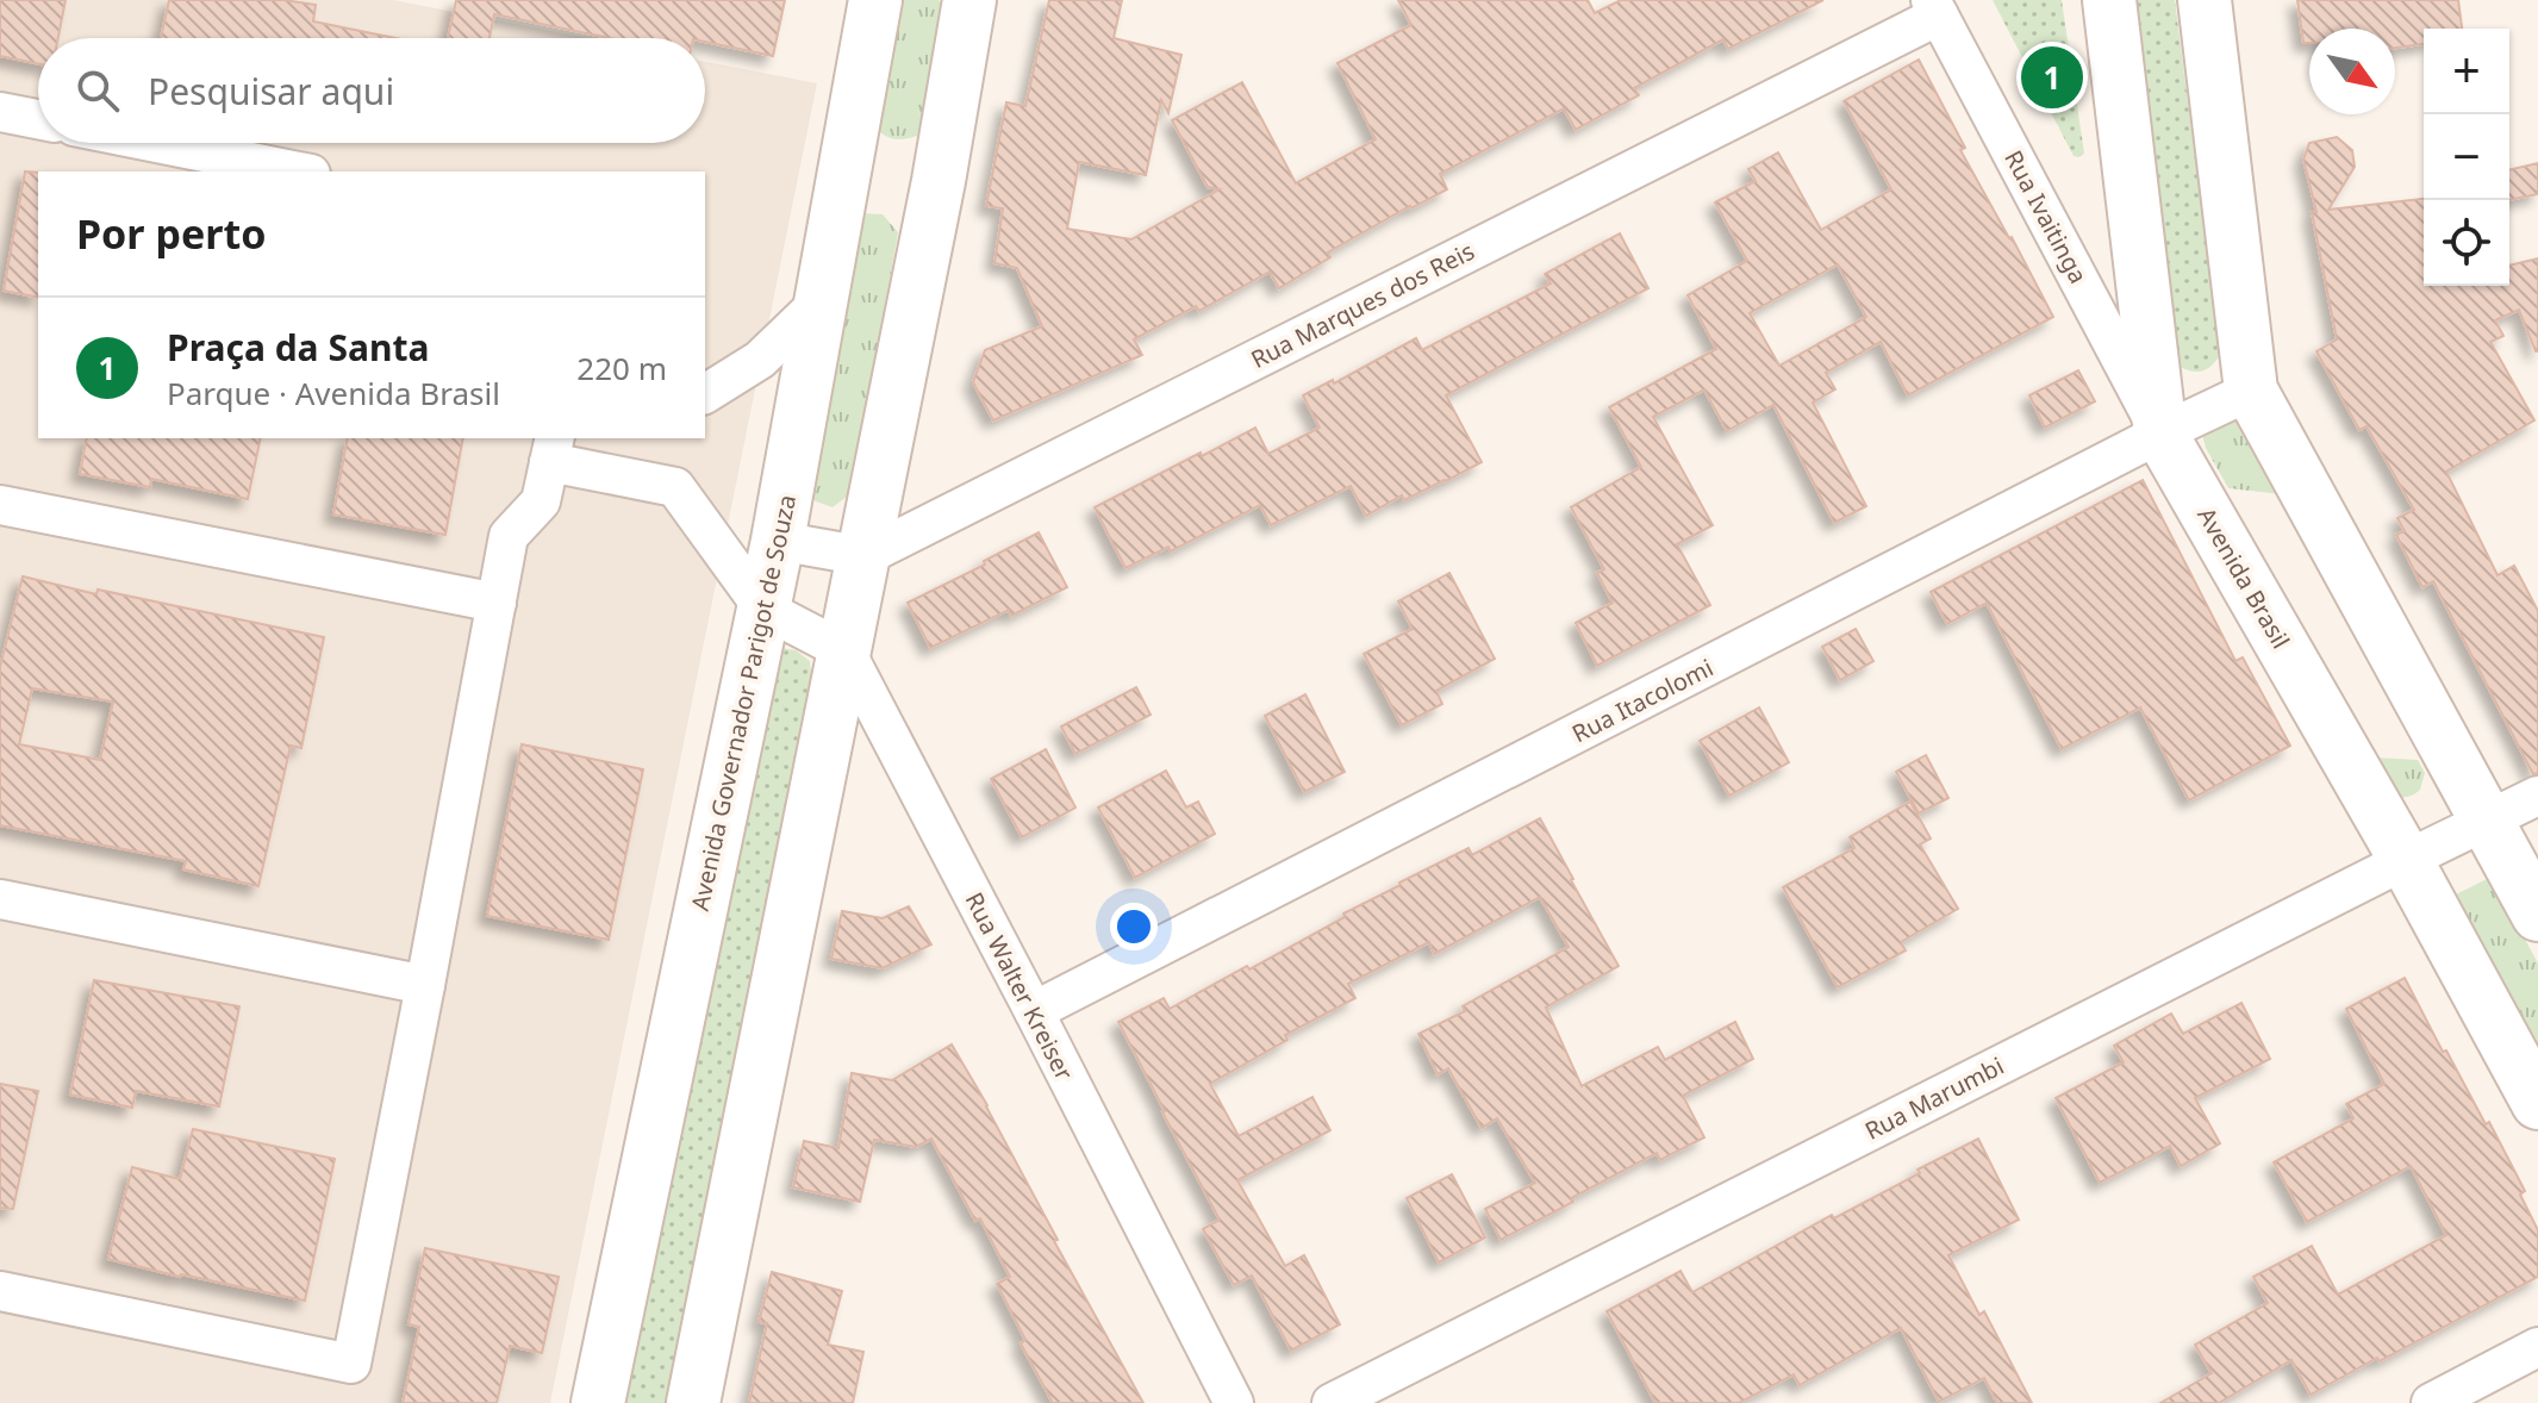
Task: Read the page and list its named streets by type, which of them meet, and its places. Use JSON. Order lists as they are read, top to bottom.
{
  "streets": {
    "street": [
      "Rua Ivaitinga",
      "Rua Marques dos Reis",
      "Avenida Brasil",
      "Rua Itacolomi",
      "Avenida Governador Parigot de Souza",
      "Rua Walter Kreiser",
      "Rua Marumbi"
    ]
  },
  "crossings": [
    ["Rua Ivaitinga", "Rua Marques dos Reis"],
    ["Rua Ivaitinga", "Avenida Brasil"],
    ["Rua Ivaitinga", "Rua Itacolomi"],
    ["Avenida Brasil", "Rua Itacolomi"],
    ["Avenida Brasil", "Rua Marumbi"],
    ["Rua Itacolomi", "Rua Walter Kreiser"]
  ],
  "north": "bottom right",
  "page": {
    "map_buttons": ["+", "−"],
    "search": "Pesquisar aqui",
    "pins": "1",
    "heading": "Por perto",
    "list": [
      {
        "mark": "1",
        "name": "Praça da Santa",
        "note": "Parque · Avenida Brasil",
        "value": "220 m"
      }
    ]
  }
}
